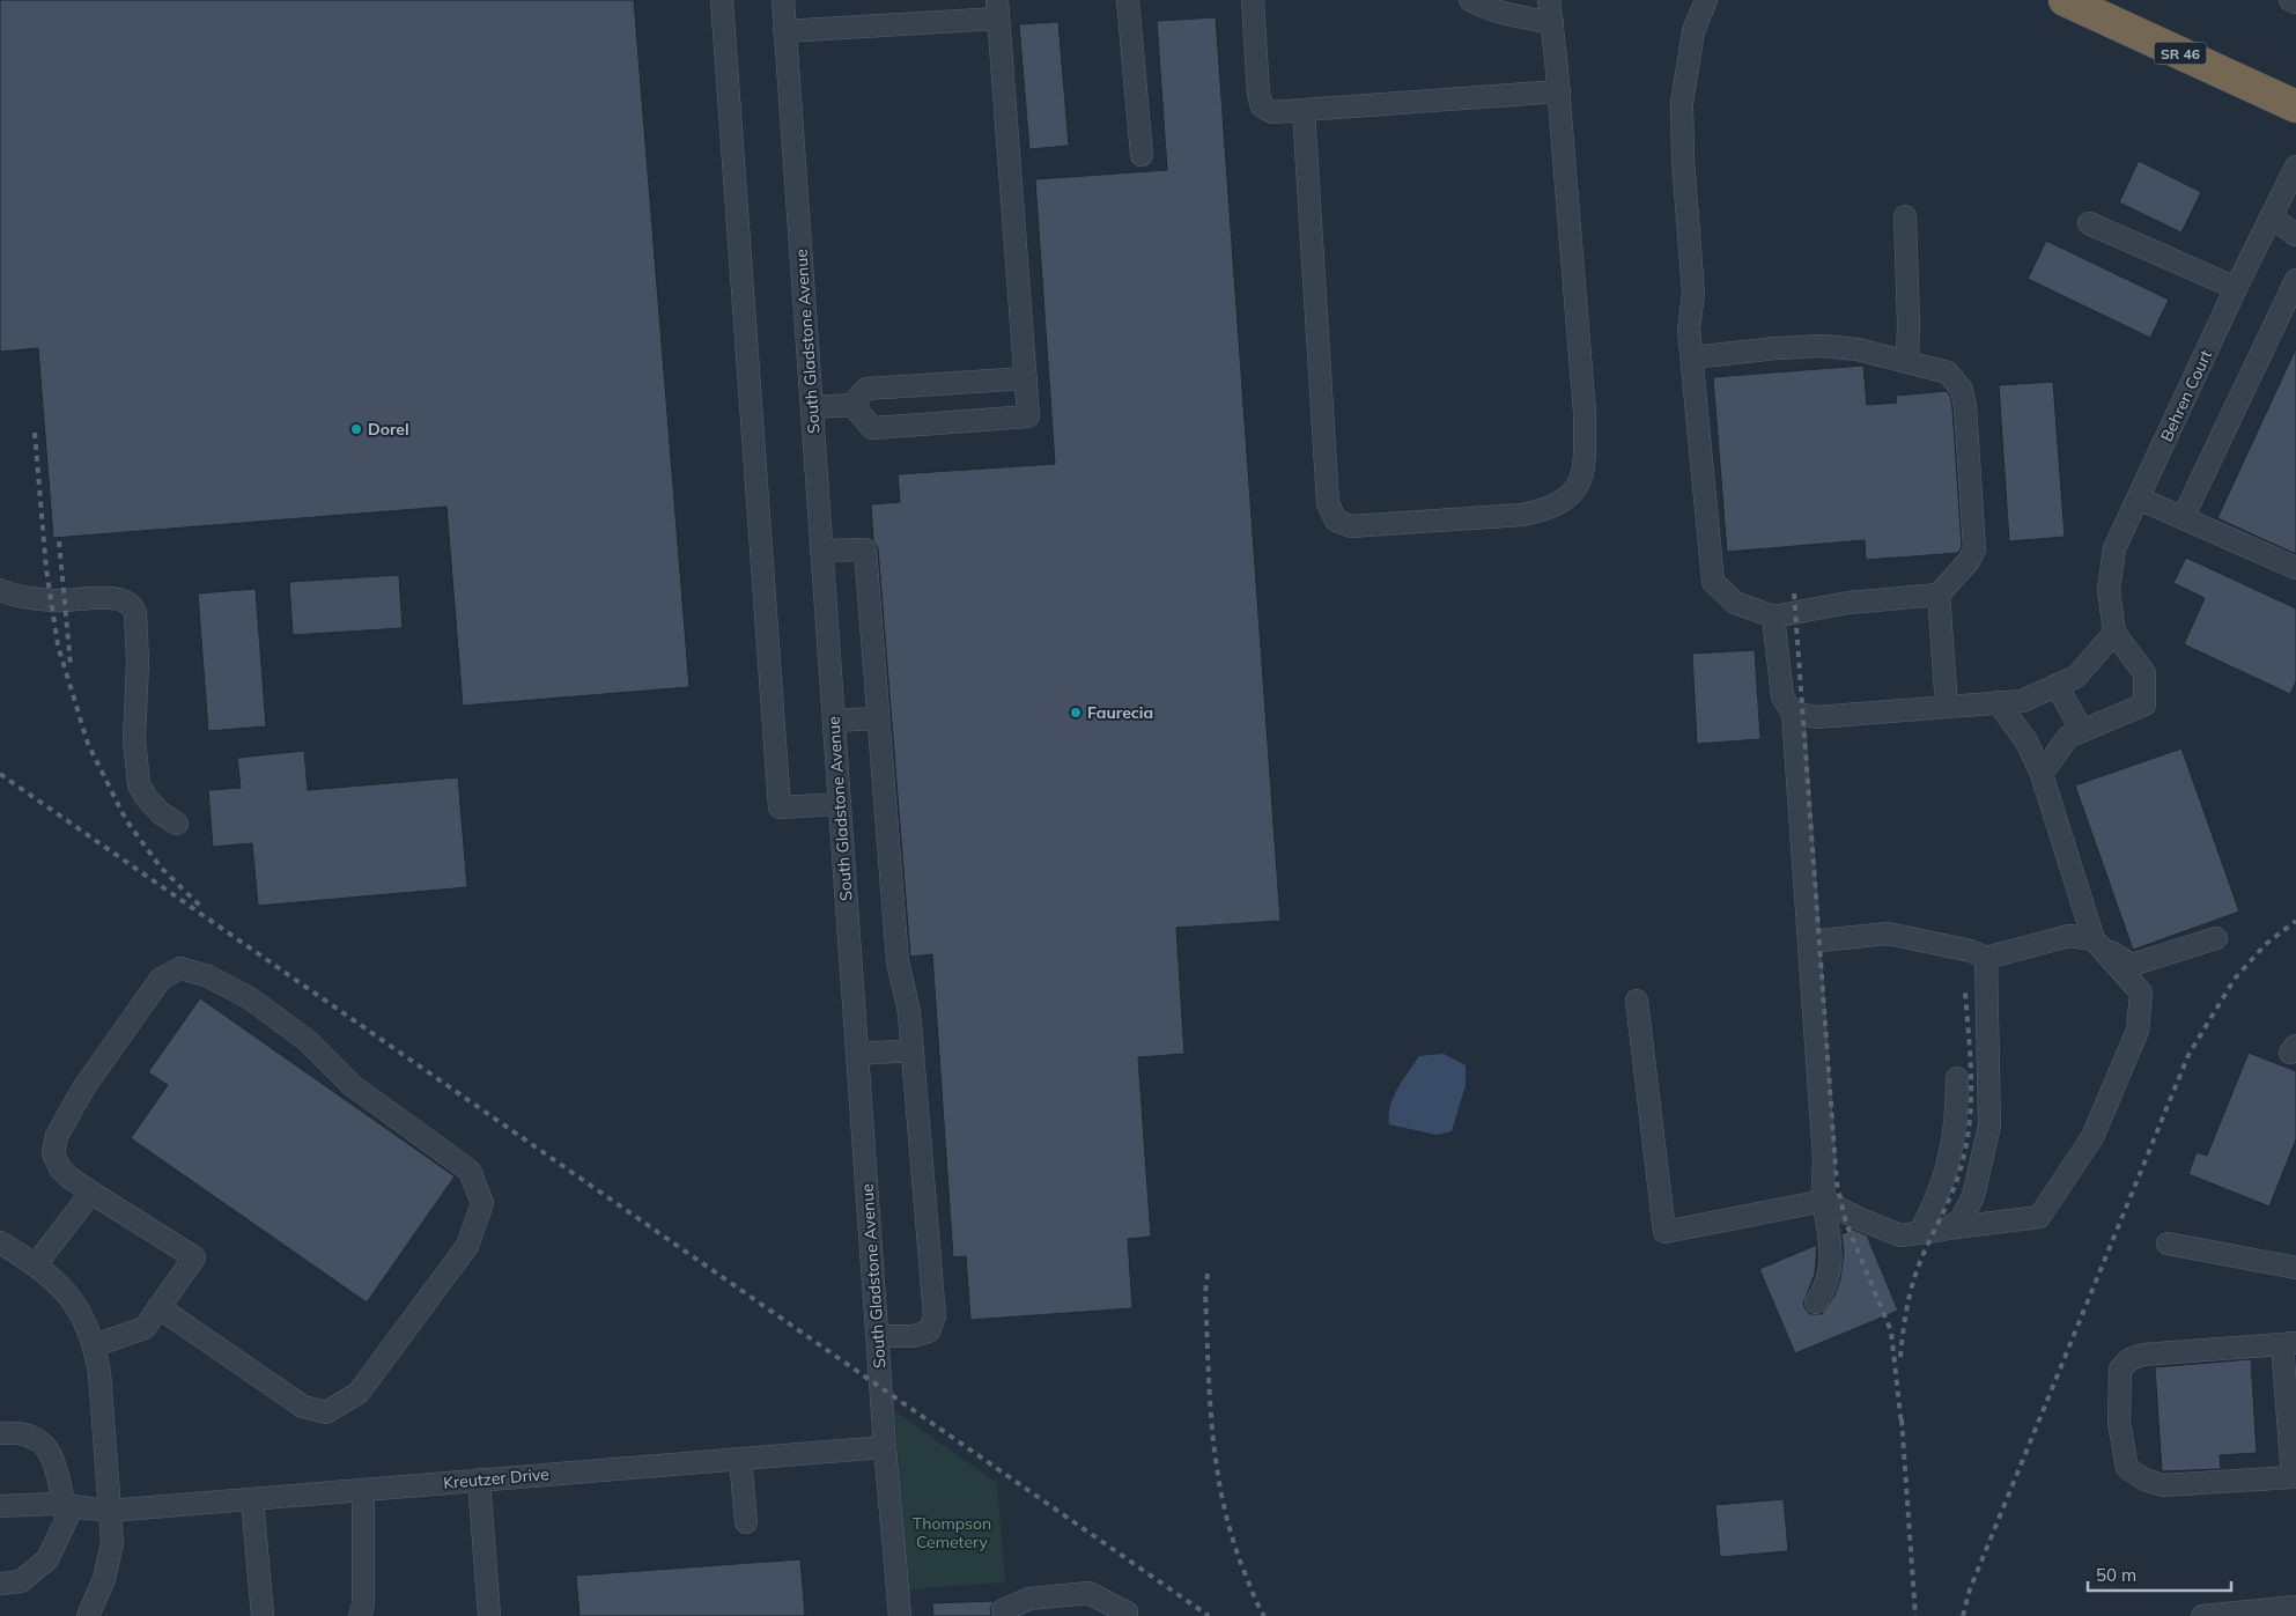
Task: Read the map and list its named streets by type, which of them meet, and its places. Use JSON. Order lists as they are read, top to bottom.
{
  "streets": {
    "highway": ["SR 46"],
    "street": ["South Gladstone Avenue", "Behren Court", "Kreutzer Drive"]
  },
  "crossings": [
    ["South Gladstone Avenue", "Kreutzer Drive"]
  ],
  "parks": ["Thompson Cemetery"],
  "places": ["Dorel", "Faurecia"],
  "scale_bar": "50 m"
}
